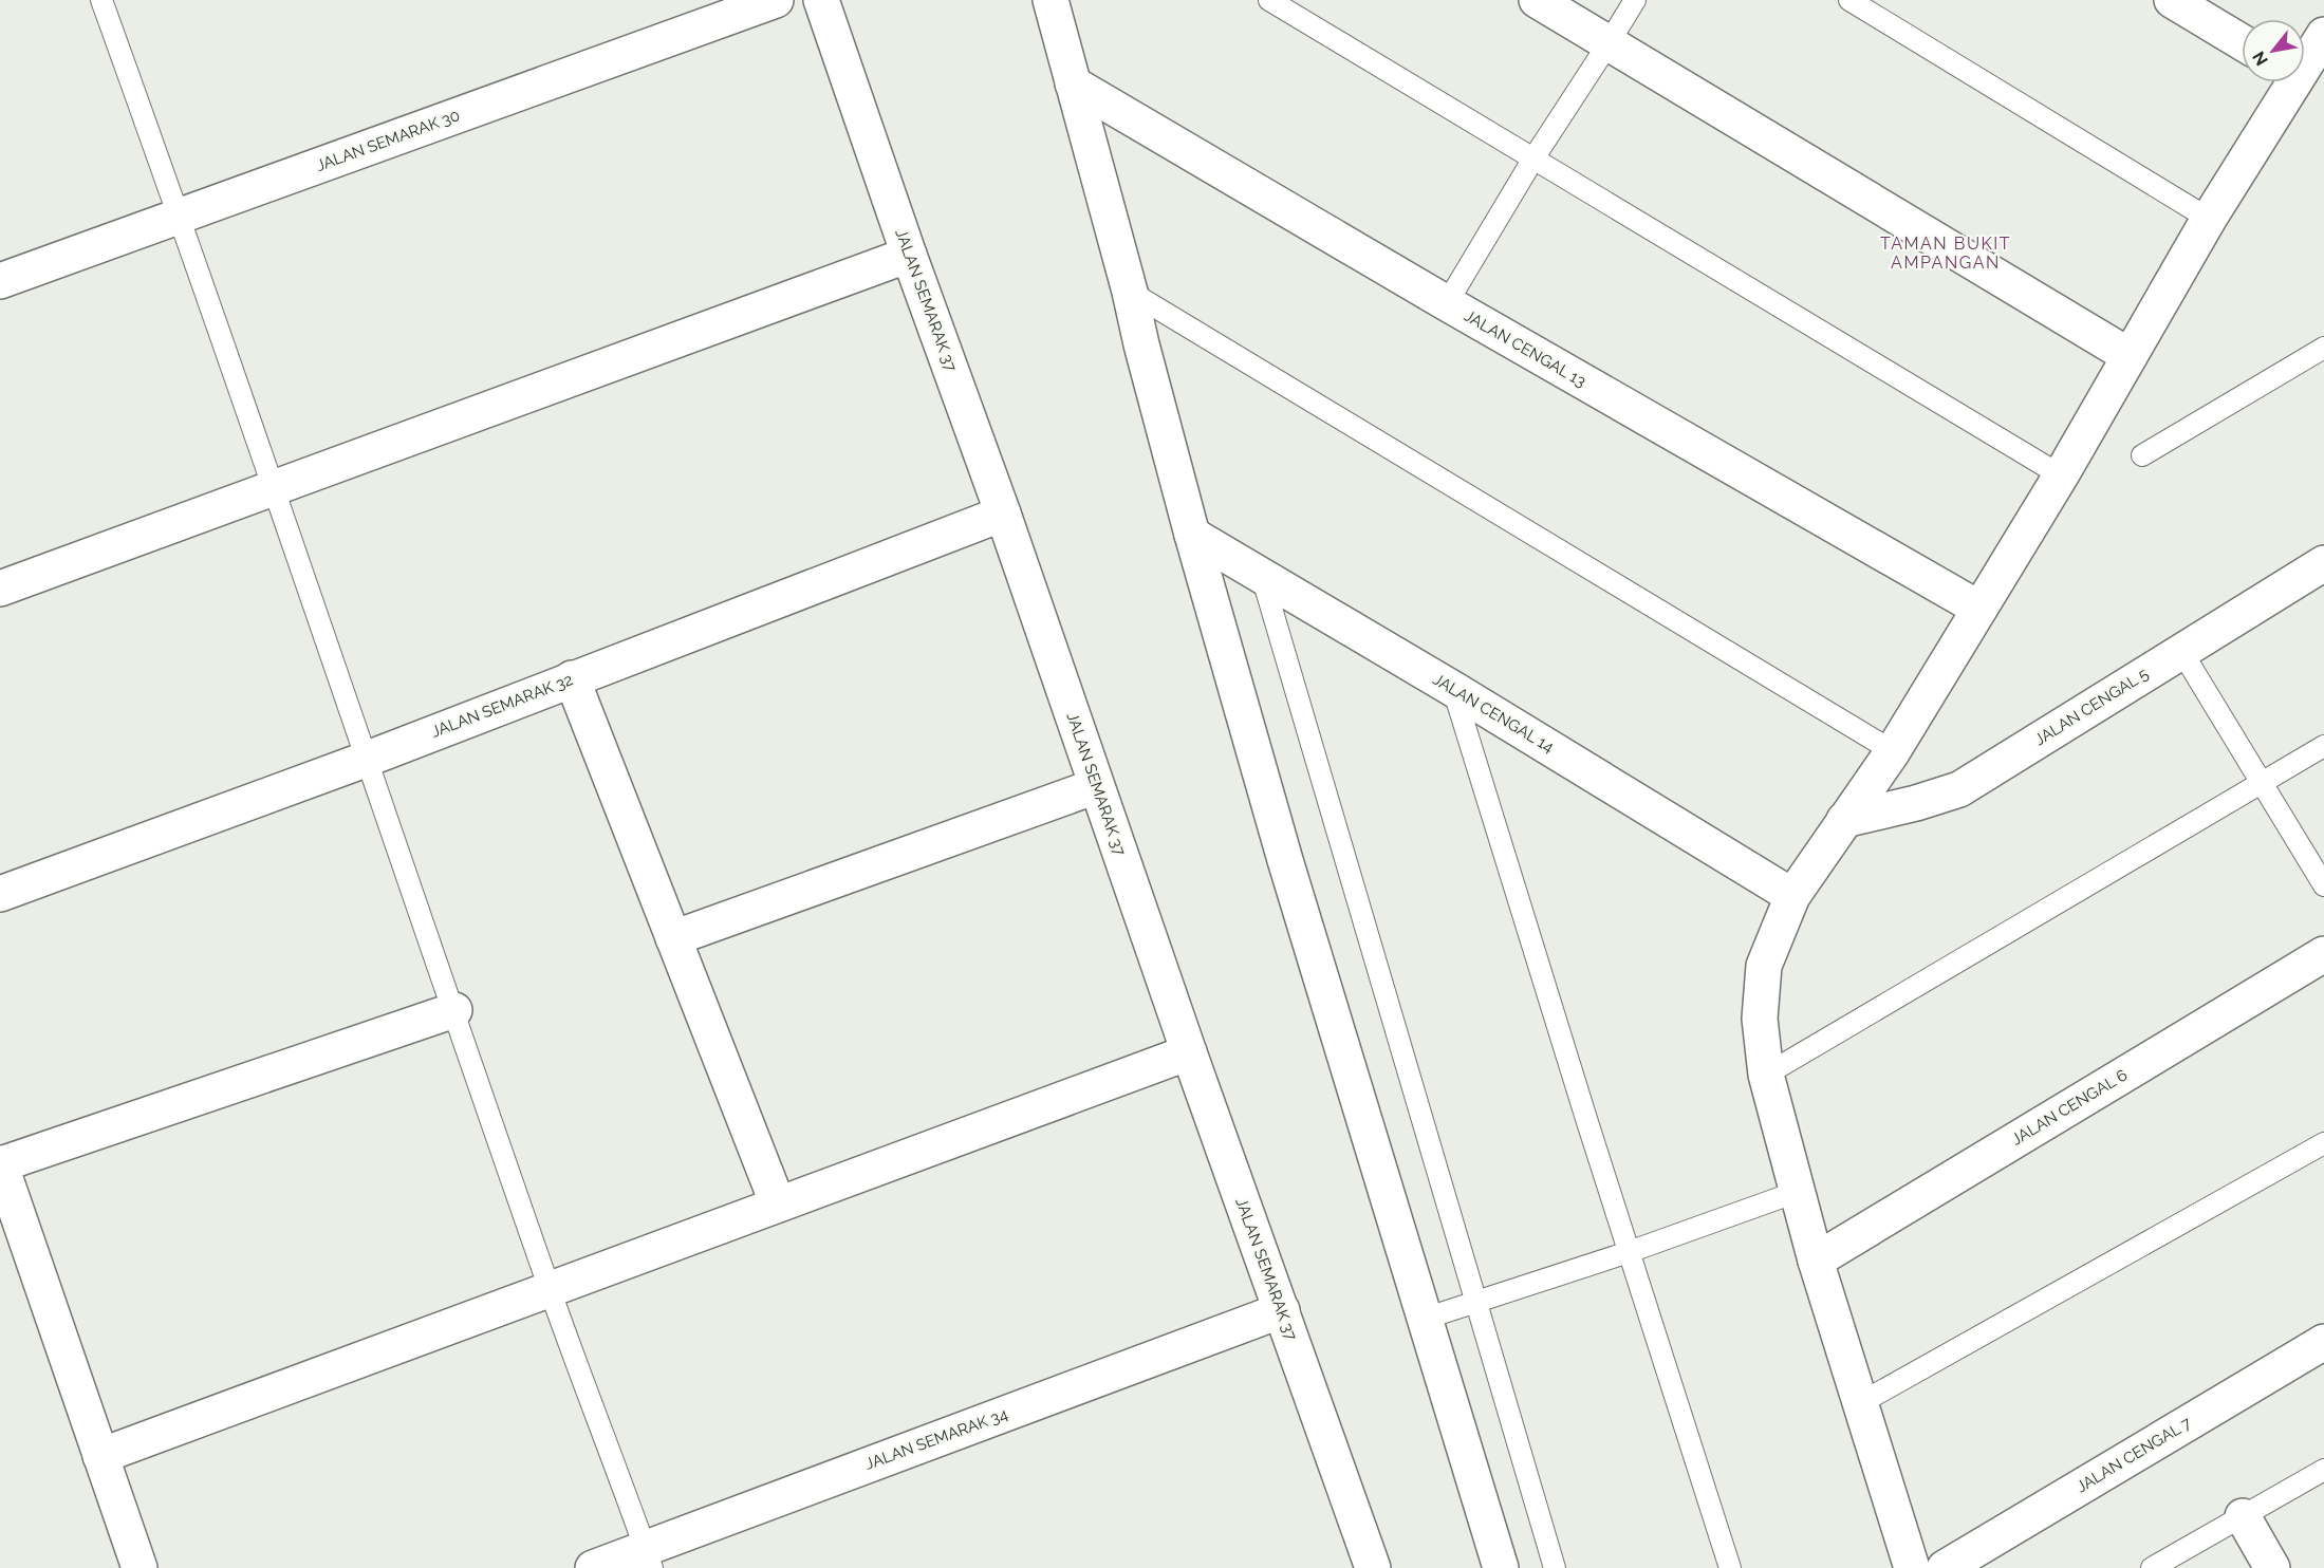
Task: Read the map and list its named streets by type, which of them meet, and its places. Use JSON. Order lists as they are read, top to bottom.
{
  "streets": {
    "street": [
      "JALAN SEMARAK 30",
      "JALAN SEMARAK 37",
      "JALAN CENGAL 13",
      "JALAN SEMARAK 32",
      "JALAN CENGAL 5",
      "JALAN CENGAL 14",
      "JALAN CENGAL 6",
      "JALAN SEMARAK 34",
      "JALAN CENGAL 7"
    ]
  },
  "crossings": [
    ["JALAN SEMARAK 37", "JALAN SEMARAK 32"],
    ["JALAN SEMARAK 37", "JALAN SEMARAK 34"]
  ],
  "districts": ["TAMAN BUKIT AMPANGAN"],
  "north": "bottom left"
}
